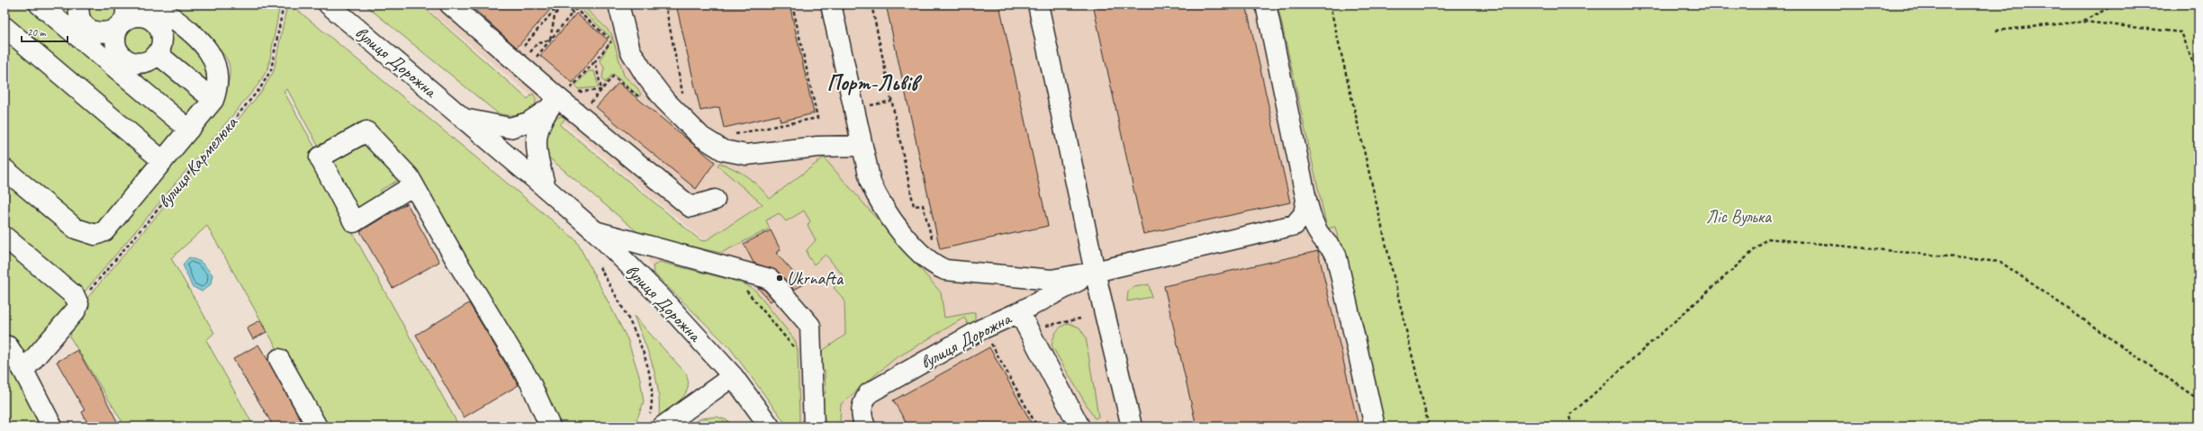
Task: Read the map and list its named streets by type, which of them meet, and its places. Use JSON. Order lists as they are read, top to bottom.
{
  "streets": {
    "main road": ["вулиця Дорожна"],
    "path": ["вулиця Кармелюка"]
  },
  "districts": ["Порт-Львів"],
  "parks": ["Ліс Вулька"],
  "places": ["Ukrnafta"],
  "scale_bar": "20 m"
}
